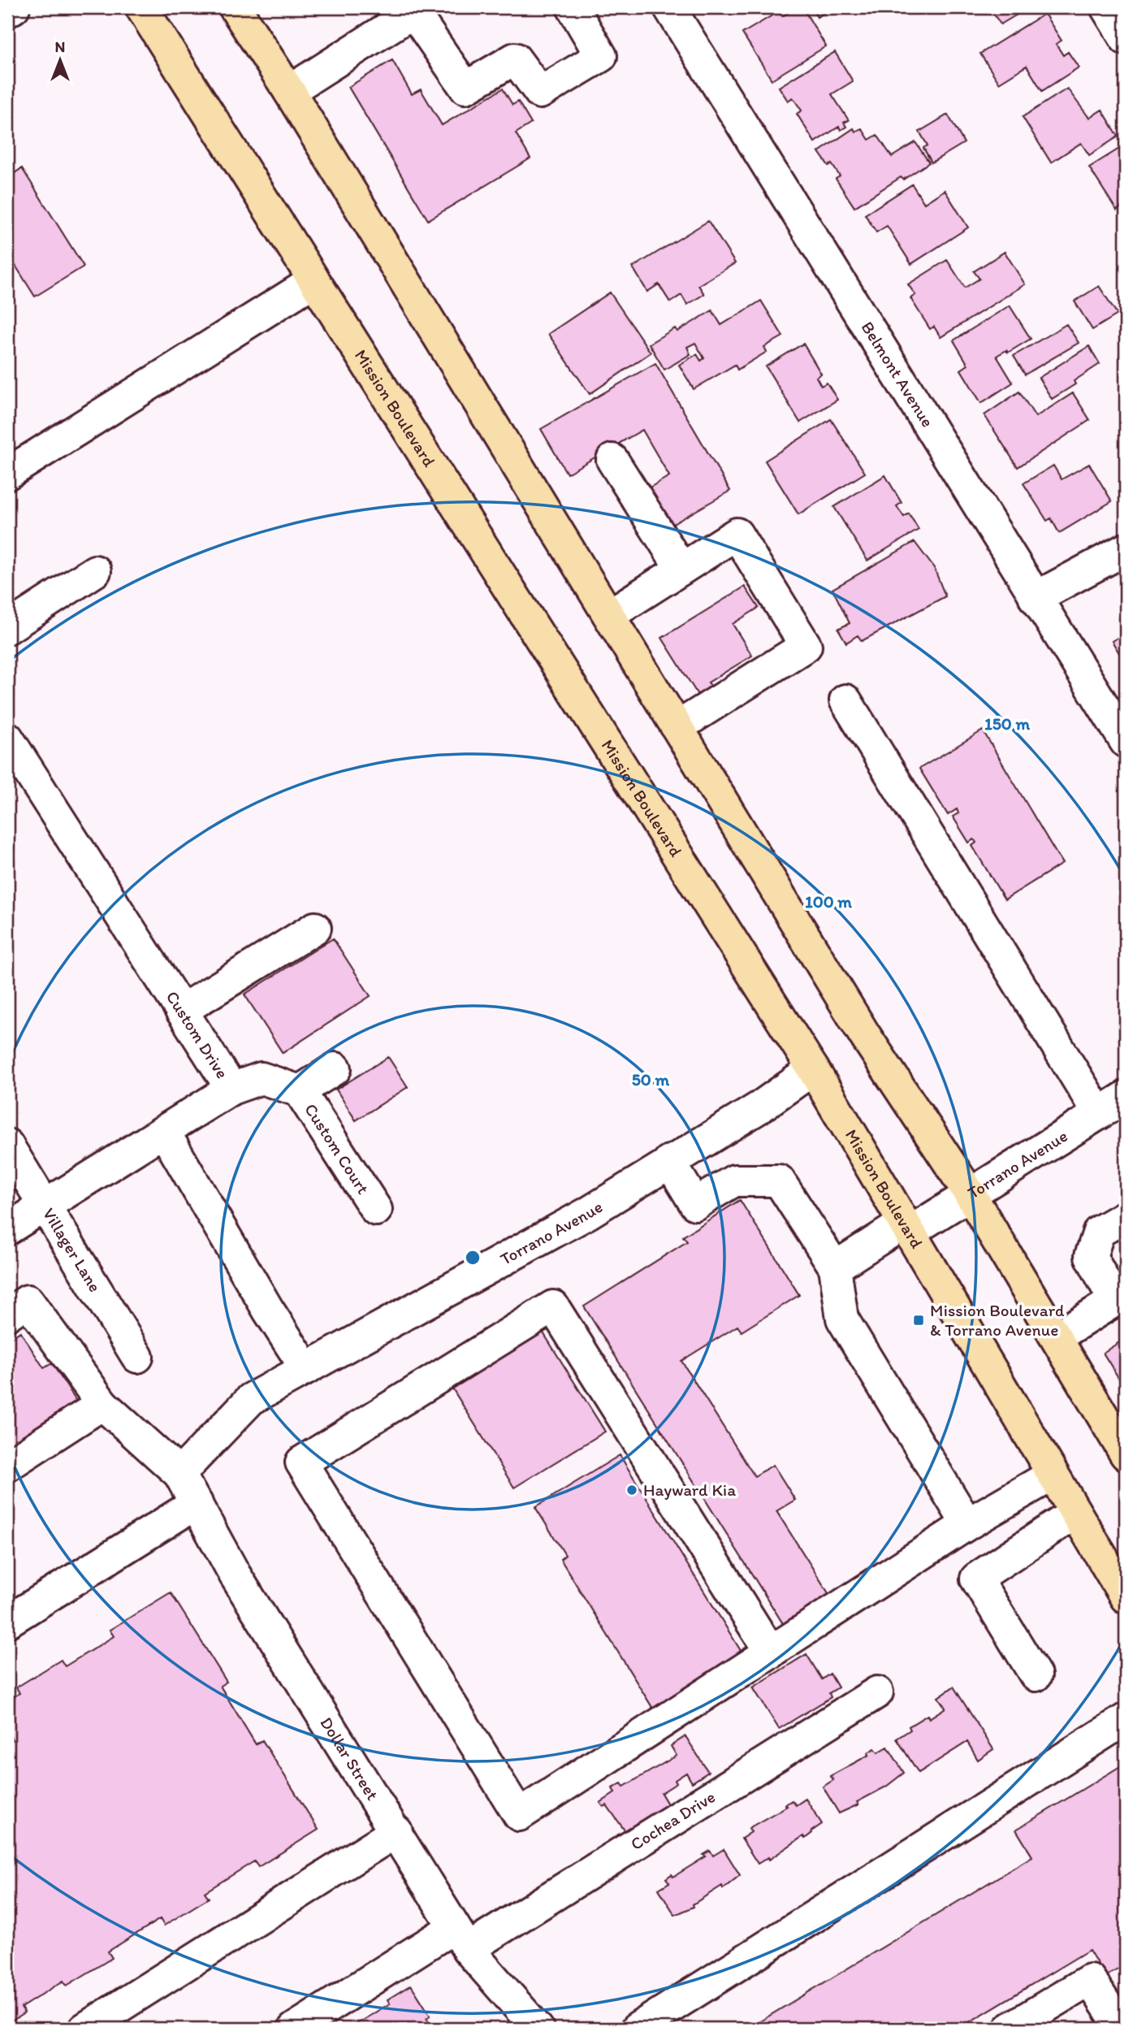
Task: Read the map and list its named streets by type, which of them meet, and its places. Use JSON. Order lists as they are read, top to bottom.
{
  "streets": {
    "main road": ["Mission Boulevard"],
    "street": [
      "Belmont Avenue",
      "Custom Drive",
      "Custom Court",
      "Torrano Avenue",
      "Villager Lane",
      "Dollar Street",
      "Cochea Drive"
    ]
  },
  "crossings": [
    ["Mission Boulevard", "Torrano Avenue"],
    ["Custom Drive", "Custom Court"],
    ["Custom Drive", "Villager Lane"],
    ["Torrano Avenue", "Dollar Street"],
    ["Dollar Street", "Cochea Drive"]
  ],
  "places": {
    "transit": ["Mission Boulevard & Torrano Avenue"],
    "other": ["Hayward Kia"]
  },
  "north": "top",
  "rings": ["150 m", "100 m", "50 m"]
}
